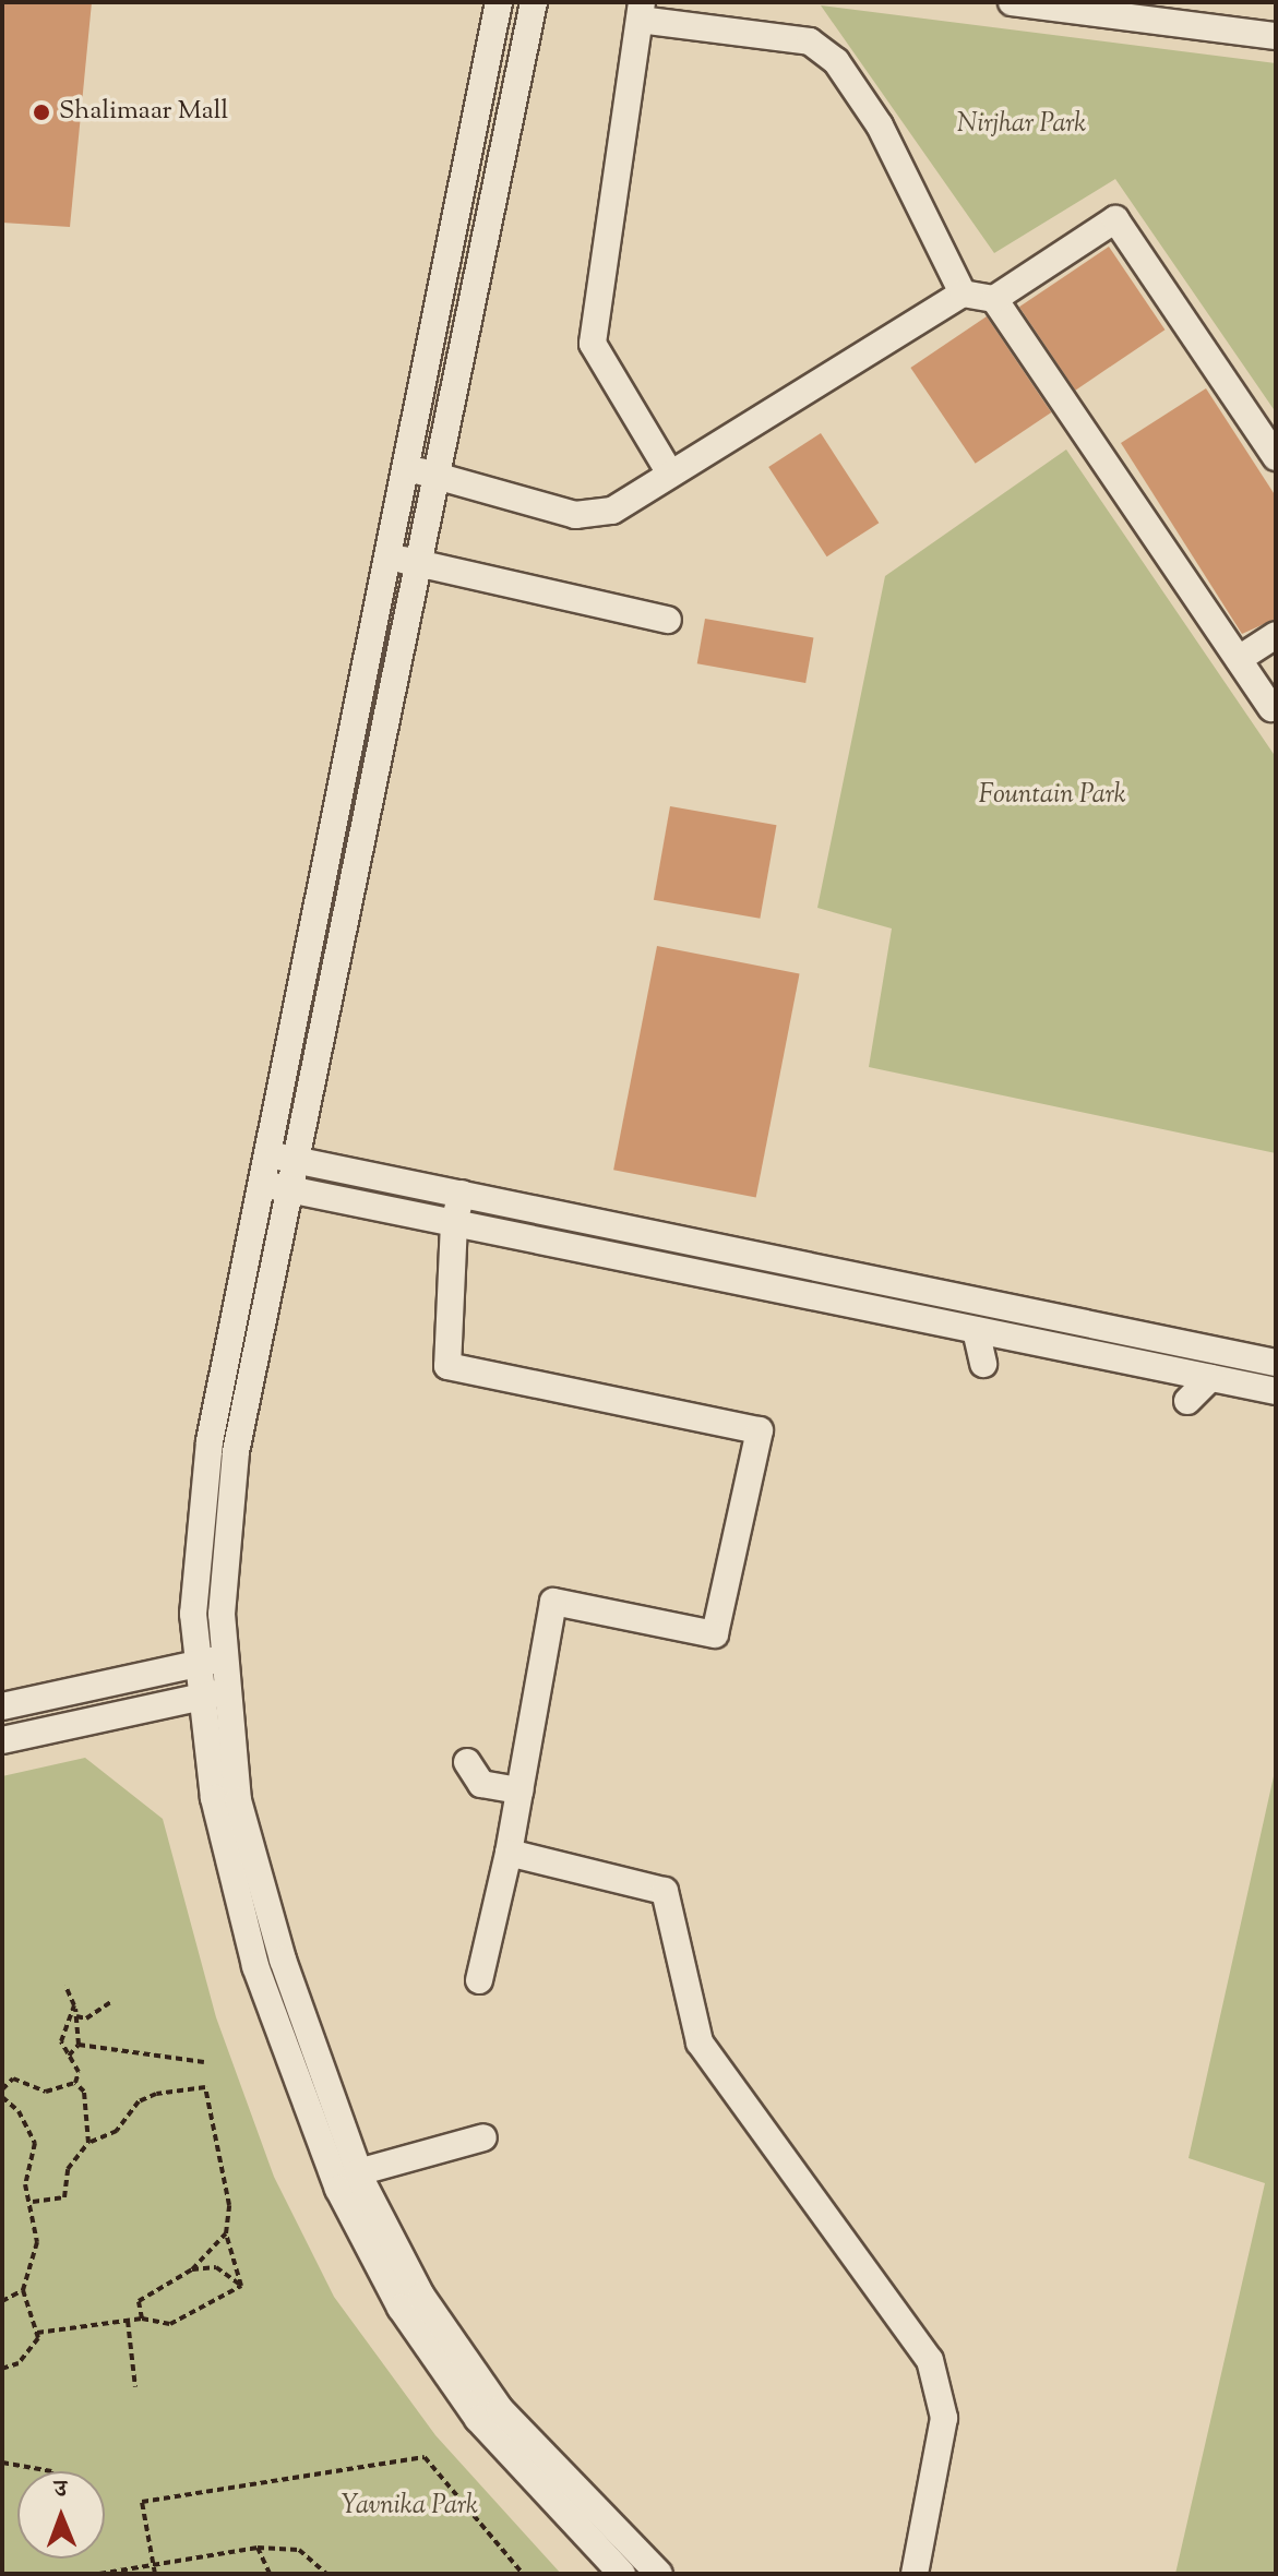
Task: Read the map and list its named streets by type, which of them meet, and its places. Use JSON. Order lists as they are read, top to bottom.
{
  "parks": ["Nirjhar Park", "Fountain Park", "Yavnika Park"],
  "places": ["Shalimaar Mall"],
  "north": "top"
}
